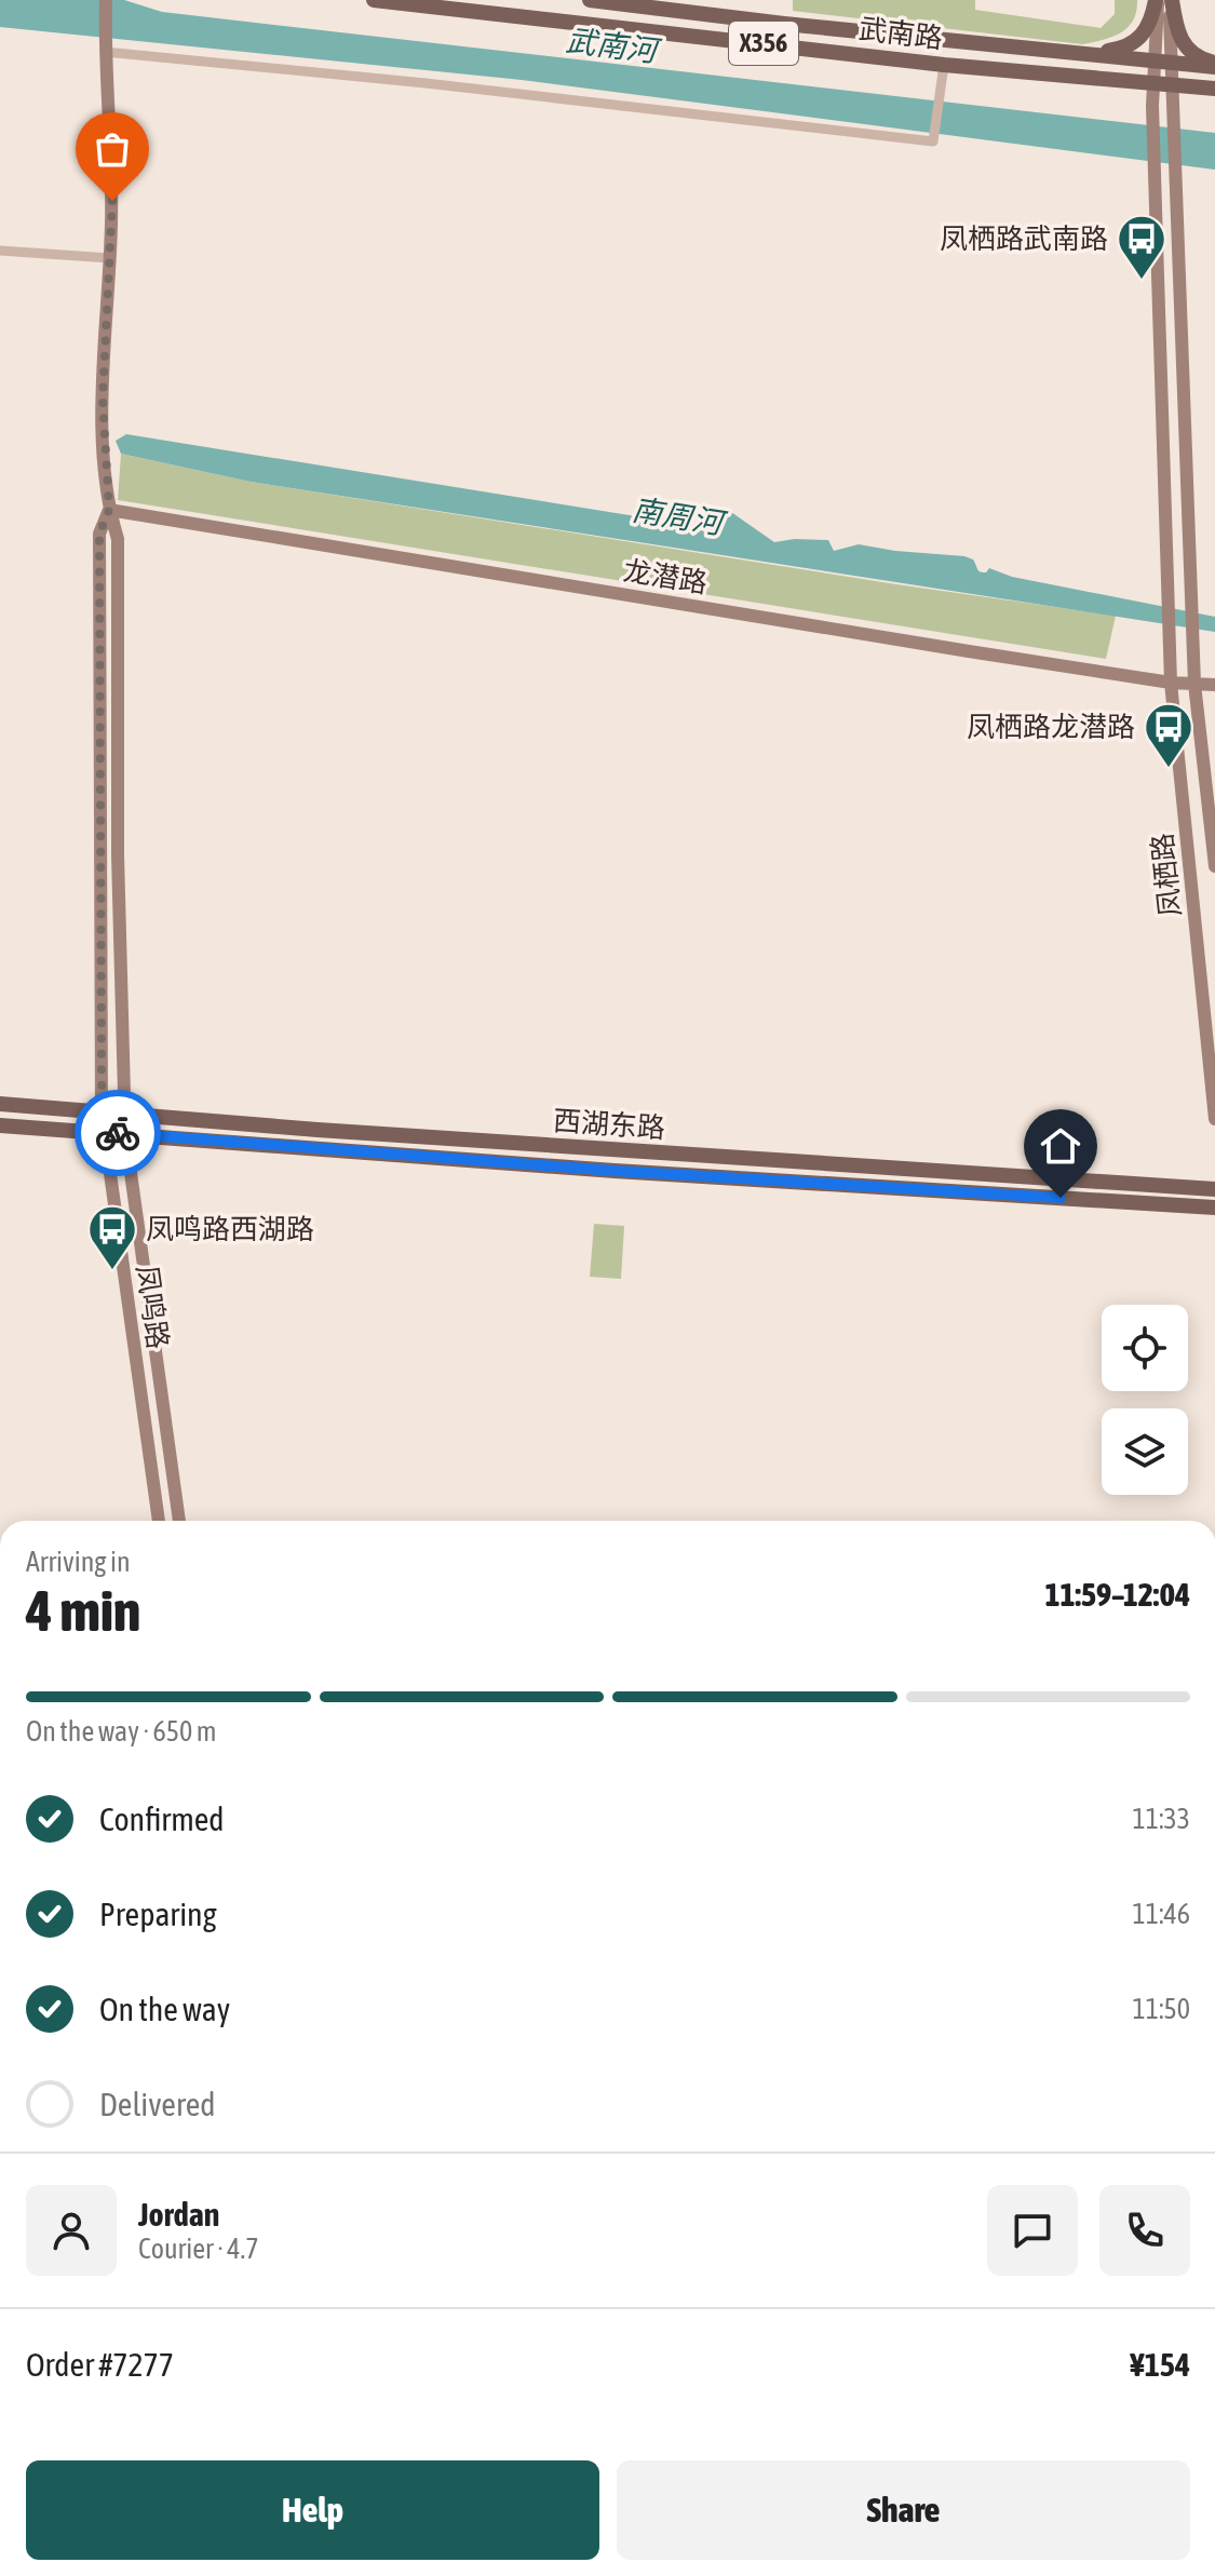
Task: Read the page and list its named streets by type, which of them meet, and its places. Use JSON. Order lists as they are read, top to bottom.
{
  "streets": {
    "main road": ["武南路", "X356", "西湖东路"],
    "street": ["龙潜路", "凤栖路", "凤鸣路"]
  },
  "crossings": [
    ["武南路", "凤栖路"],
    ["龙潜路", "凤栖路"],
    ["龙潜路", "凤鸣路"],
    ["西湖东路", "凤鸣路"]
  ],
  "water": ["武南河", "南周河"],
  "places": {
    "bus stop": ["凤栖路武南路", "凤栖路龙潜路", "凤鸣路西湖路"]
  },
  "page": {
    "heading": ["4 min", "Arriving in", "11:59–12:04"],
    "panel": [
      "Jordan",
      "Courier · 4.7",
      "Order #7277",
      "¥154"
    ],
    "bar": "On the way · 650 m",
    "list": [
      ["Confirmed", "11:33"],
      ["Preparing", "11:46"],
      ["On the way", "11:50"],
      "Delivered"
    ],
    "buttons": ["Help", "Share"]
  }
}
